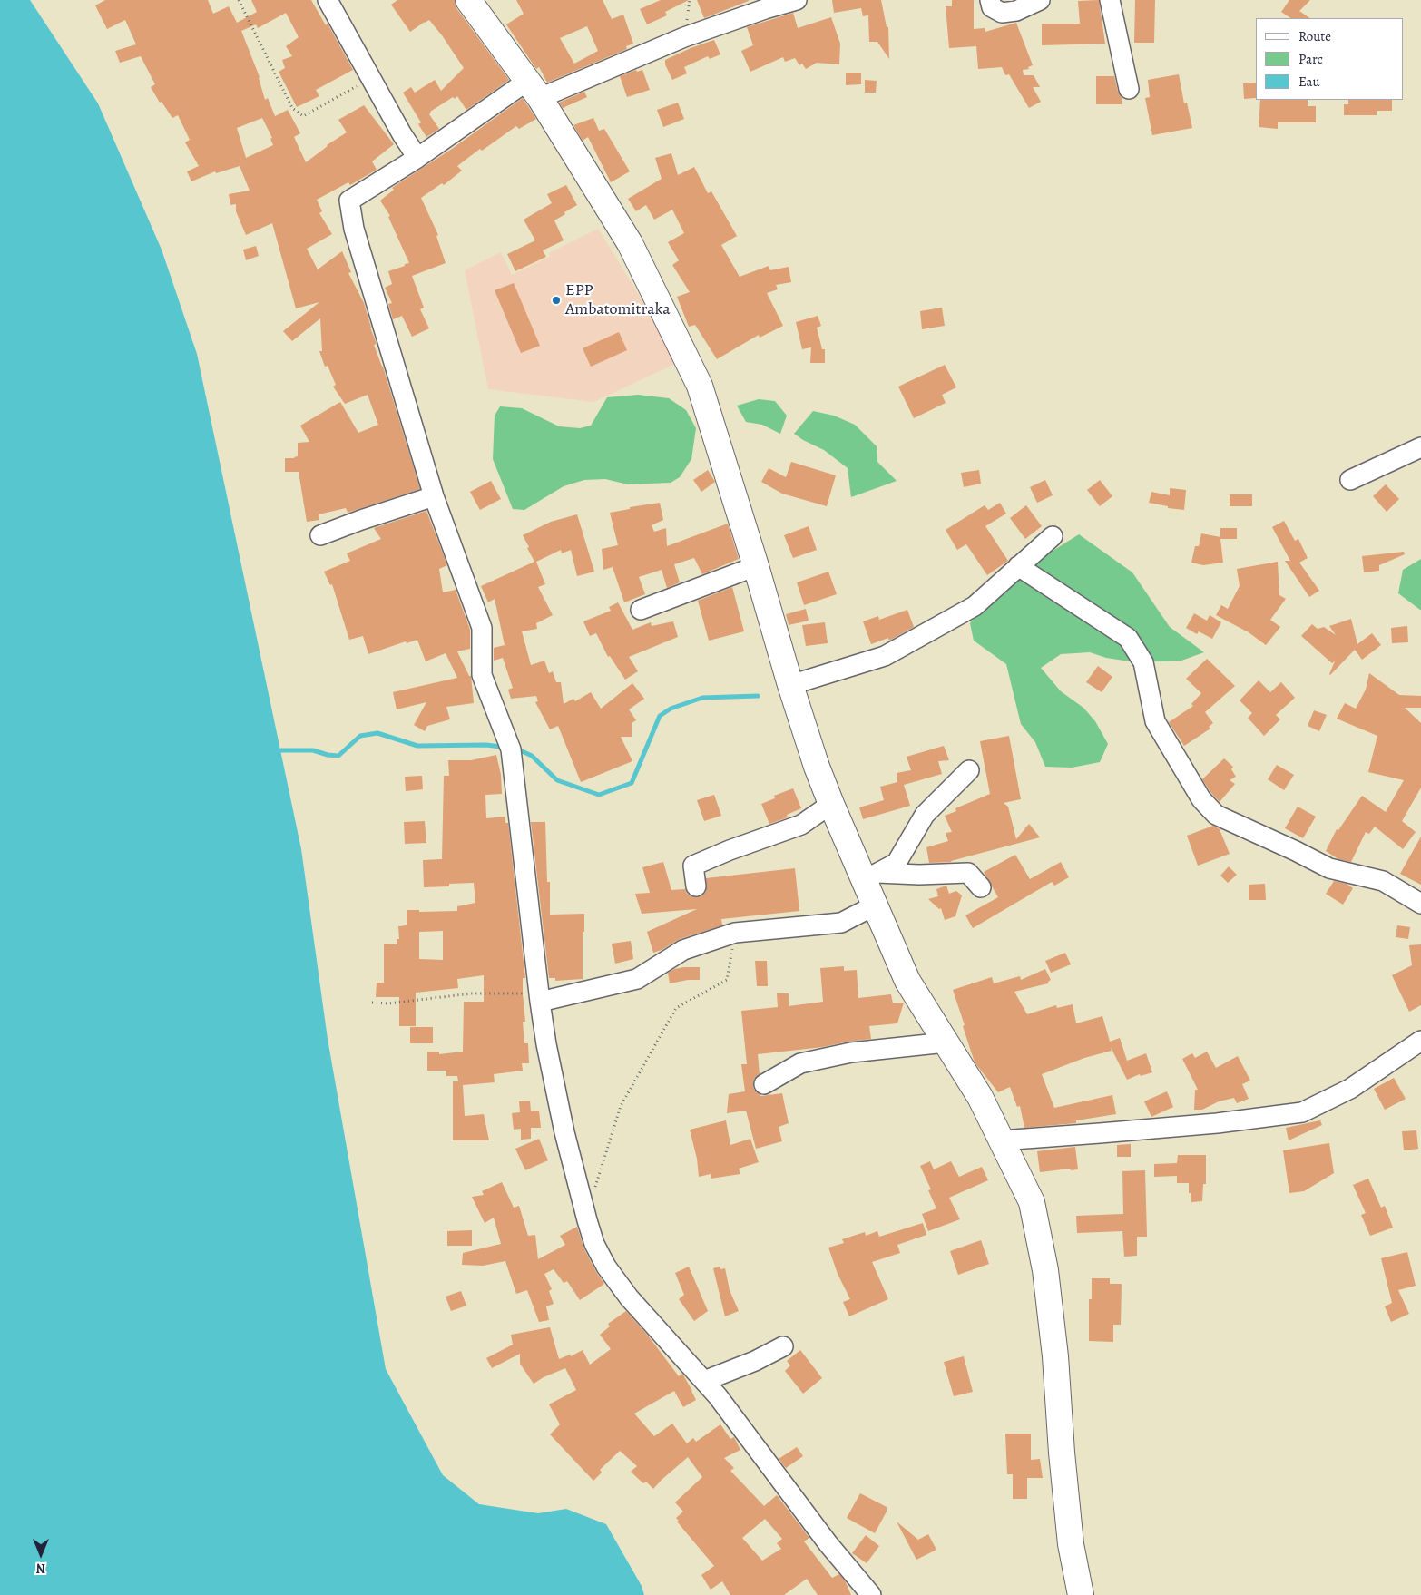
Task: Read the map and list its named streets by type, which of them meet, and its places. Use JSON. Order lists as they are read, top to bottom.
{
  "places": ["EPP Ambatomitraka"],
  "legend": ["Route", "Parc", "Eau"],
  "north": "bottom"
}
